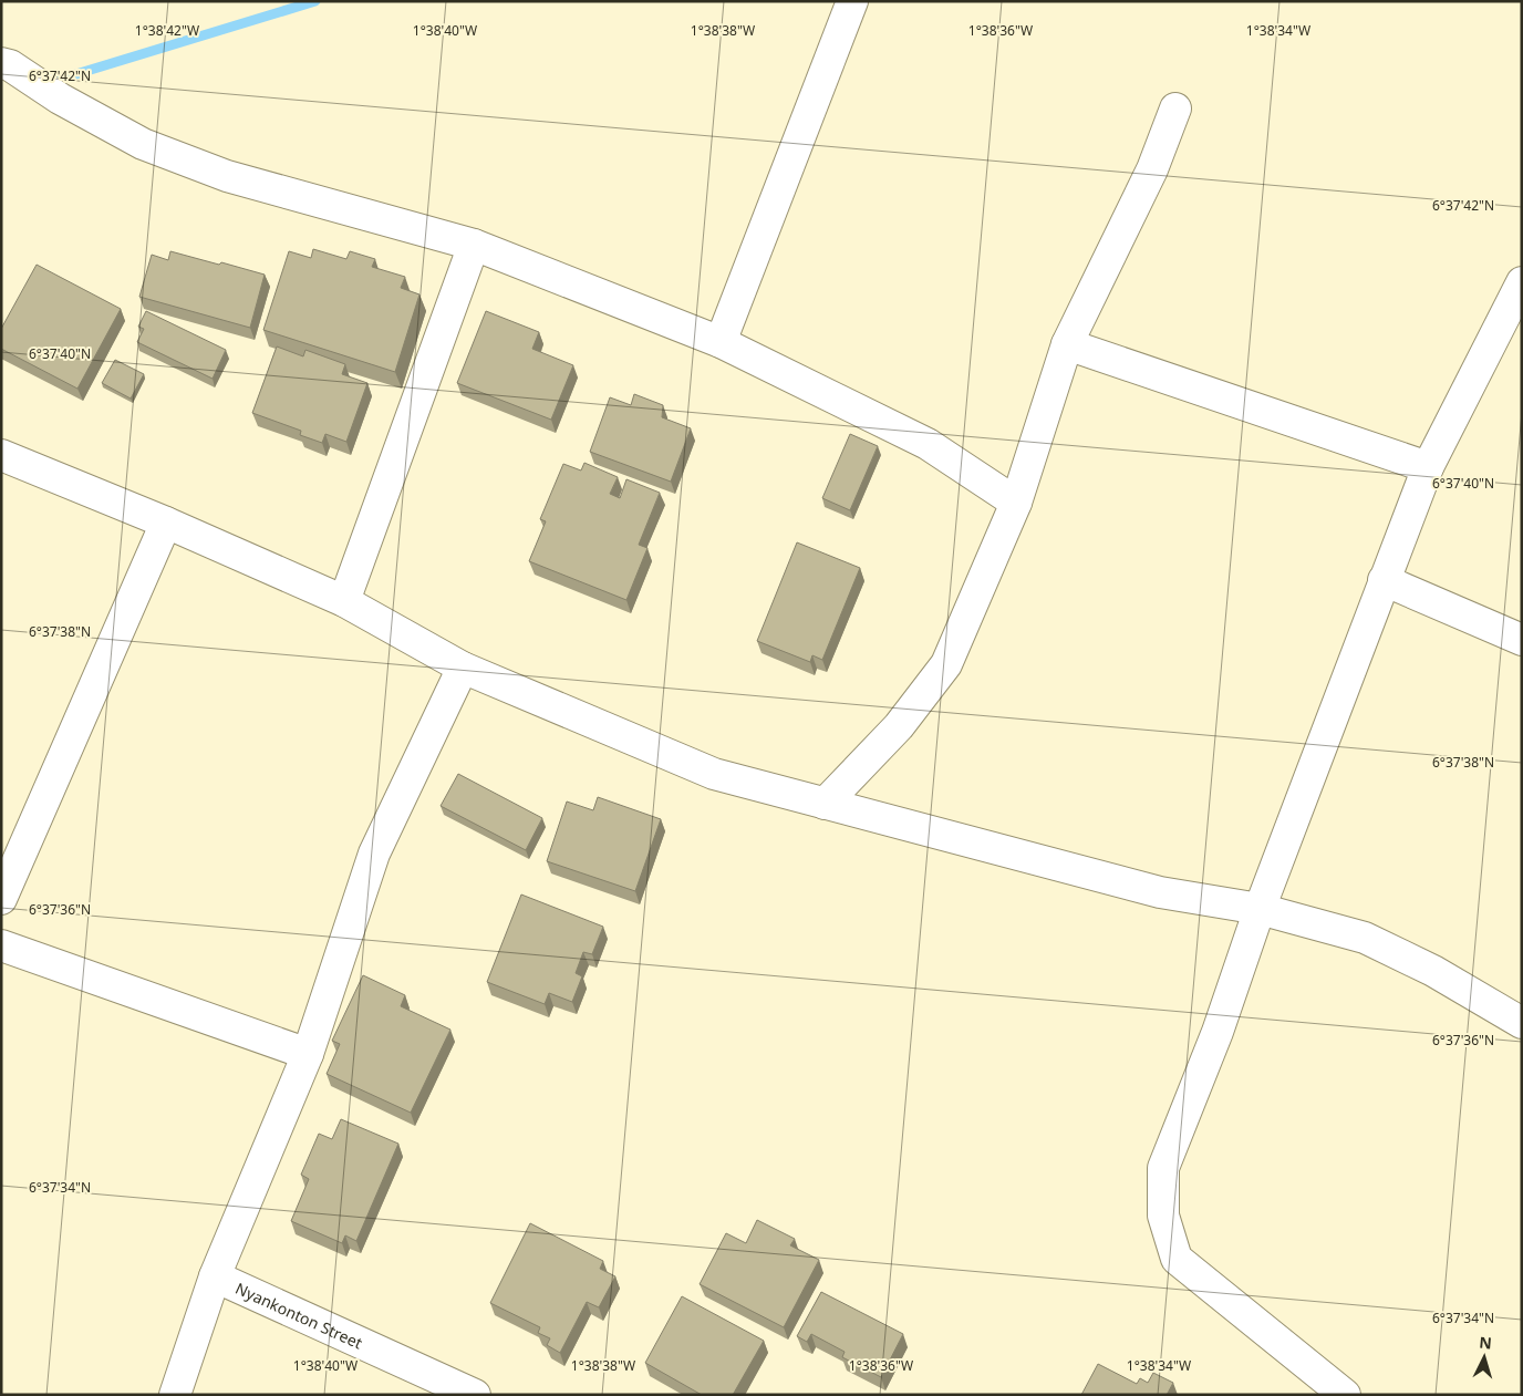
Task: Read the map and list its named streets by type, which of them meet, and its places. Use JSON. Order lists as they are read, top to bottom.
{
  "streets": {
    "street": ["Nyankonton Street"]
  },
  "north": "top",
  "coordinates": [
    "1°38'42\"W",
    "1°38'40\"W",
    "1°38'38\"W",
    "1°38'36\"W",
    "1°38'34\"W",
    "6°37'42\"N",
    "6°37'40\"N",
    "6°37'38\"N",
    "6°37'36\"N",
    "6°37'34\"N"
  ]
}
